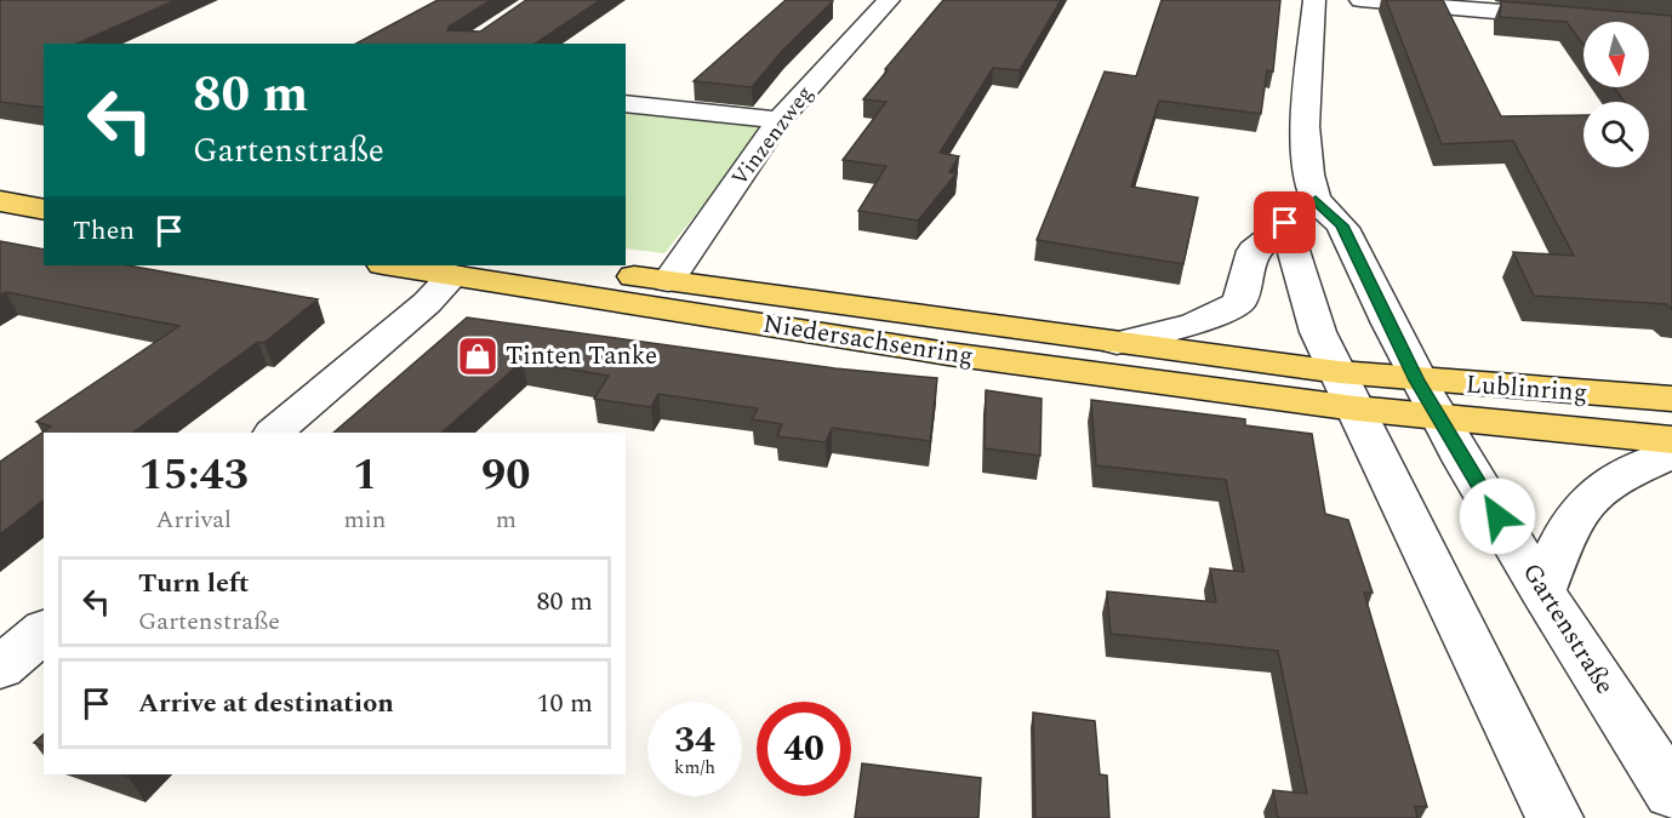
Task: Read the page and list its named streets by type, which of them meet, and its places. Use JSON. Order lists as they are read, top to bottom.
{
  "streets": {
    "main road": ["Niedersachsenring", "Lublinring"],
    "street": ["Vinzenzweg", "Gartenstraße"]
  },
  "crossings": [
    ["Vinzenzweg", "Niedersachsenring"],
    ["Niedersachsenring", "Lublinring"],
    ["Lublinring", "Gartenstraße"]
  ],
  "places": {
    "shop": ["Tinten Tanke"]
  },
  "north": "bottom",
  "page": {
    "turn": ["80 m", "Gartenstraße"],
    "then": "Then",
    "eta": [
      "15:43",
      "Arrival",
      "1",
      "min",
      "90",
      "m"
    ],
    "list": [
      {
        "name": "Turn left",
        "note": "Gartenstraße",
        "value": "80 m"
      },
      {
        "name": "Arrive at destination",
        "value": "10 m"
      }
    ],
    "speed": "34 km/h",
    "limit": "40"
  }
}
